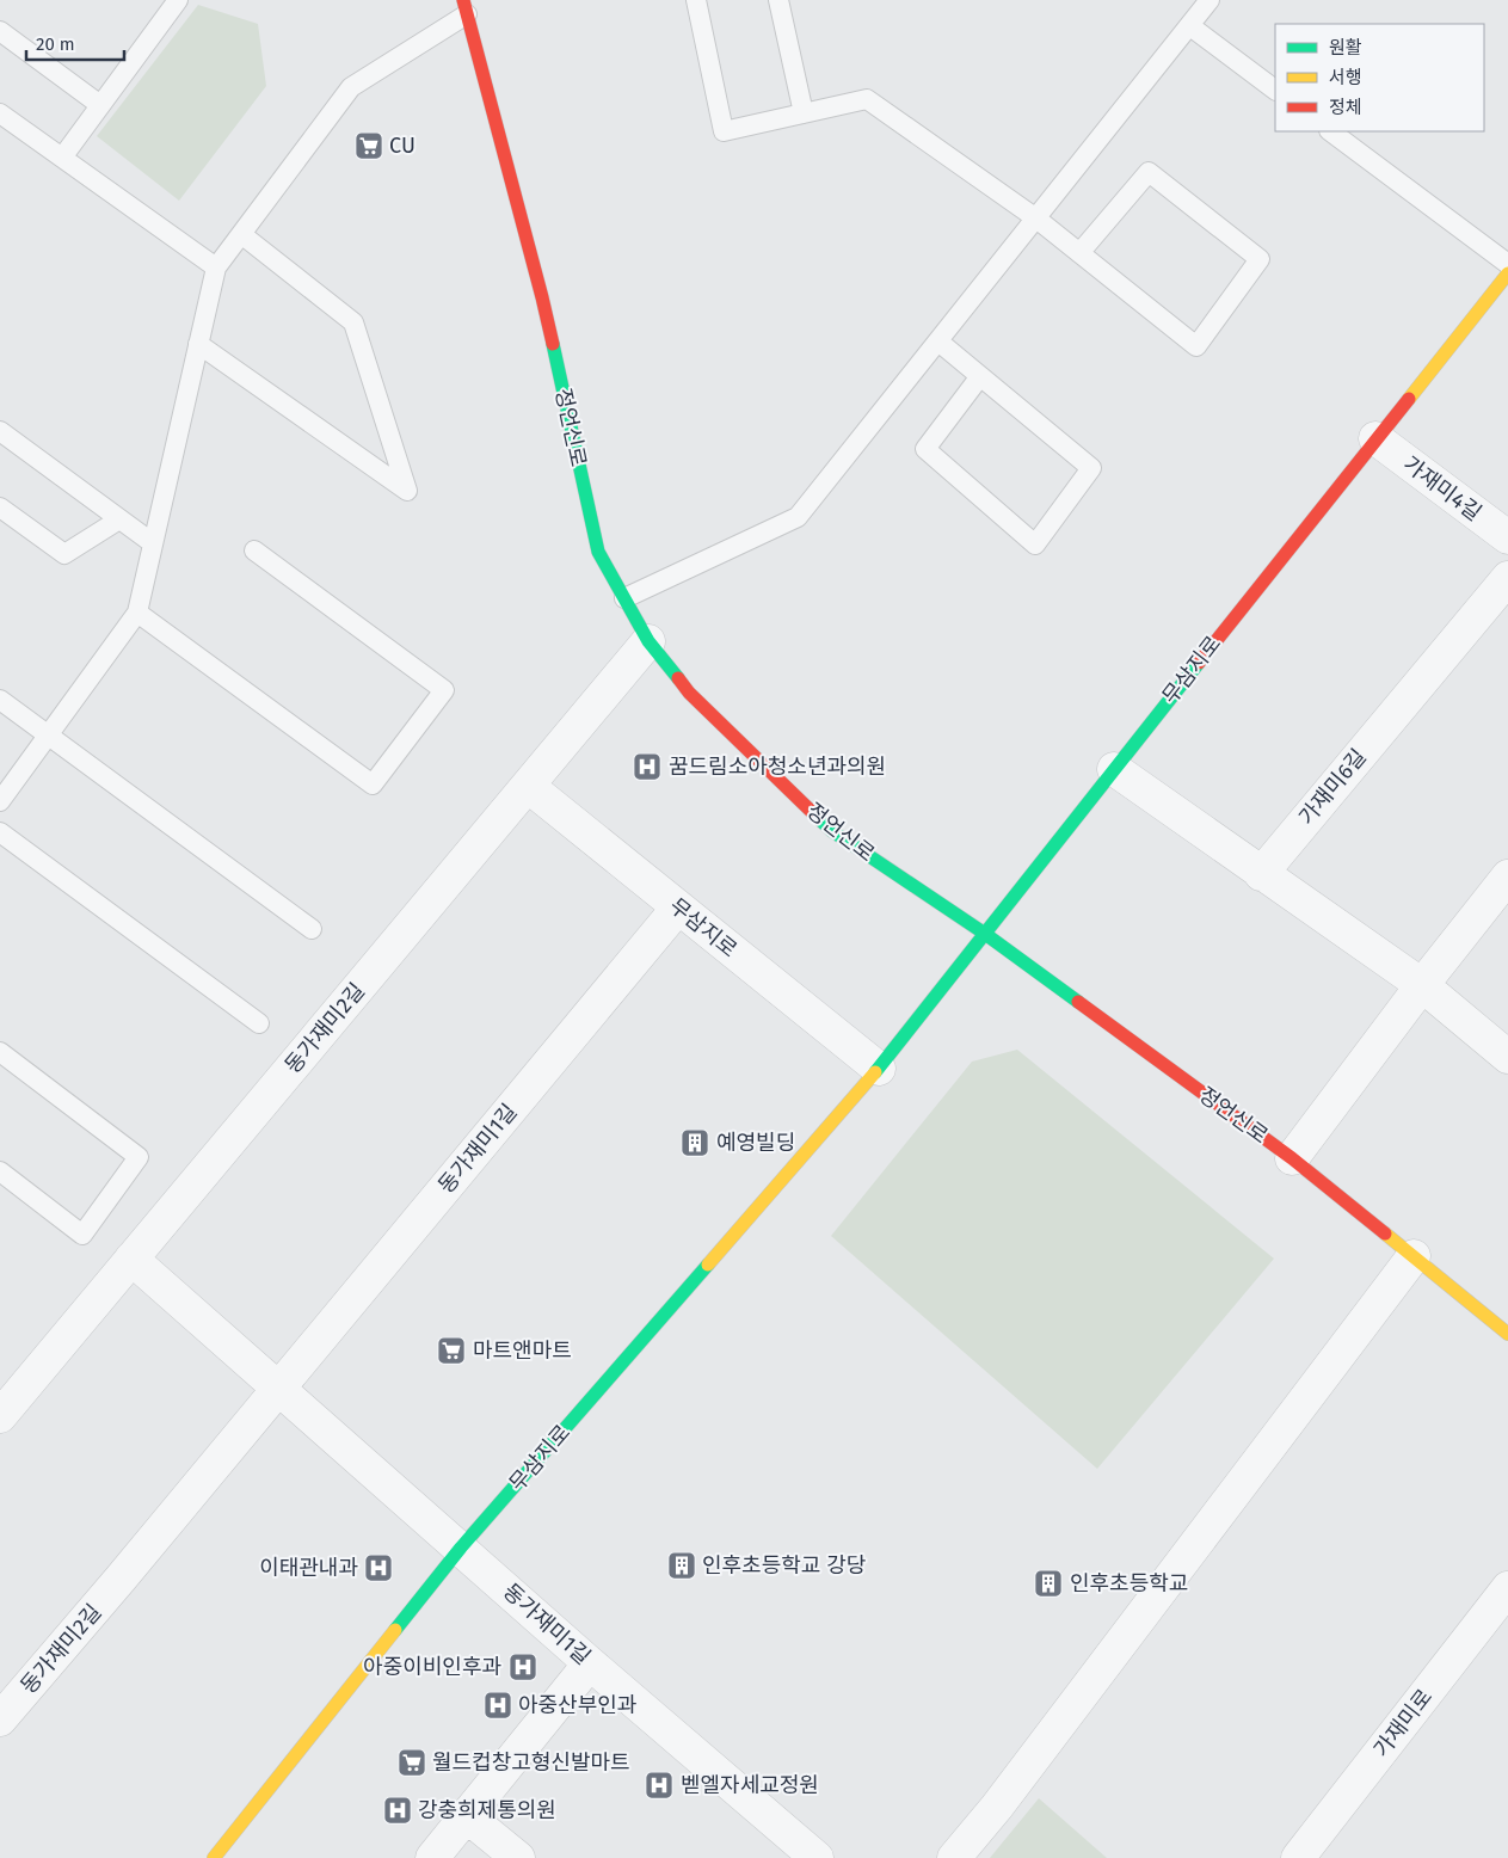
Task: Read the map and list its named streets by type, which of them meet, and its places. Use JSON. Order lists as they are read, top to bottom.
{
  "streets": {
    "street": [
      "정언신로",
      "가재미4길",
      "무삼지로",
      "가재미6길",
      "동가재미2길",
      "동가재미1길",
      "가재미로"
    ]
  },
  "crossings": [
    ["정언신로", "무삼지로"],
    ["정언신로", "동가재미2길"],
    ["가재미4길", "무삼지로"],
    ["무삼지로", "동가재미2길"],
    ["무삼지로", "동가재미1길"],
    ["동가재미2길", "동가재미1길"]
  ],
  "places": {
    "supermarket": ["CU", "마트앤마트", "월드컵창고형신발마트"],
    "hospital": [
      "꿈드림소아청소년과의원",
      "이태관내과",
      "아중이비인후과",
      "아중산부인과",
      "벧엘자세교정원",
      "강충희제통의원"
    ],
    "building": ["예영빌딩", "인후초등학교 강당", "인후초등학교"]
  },
  "legend": ["원활", "서행", "정체"],
  "scale_bar": "20 m"
}
